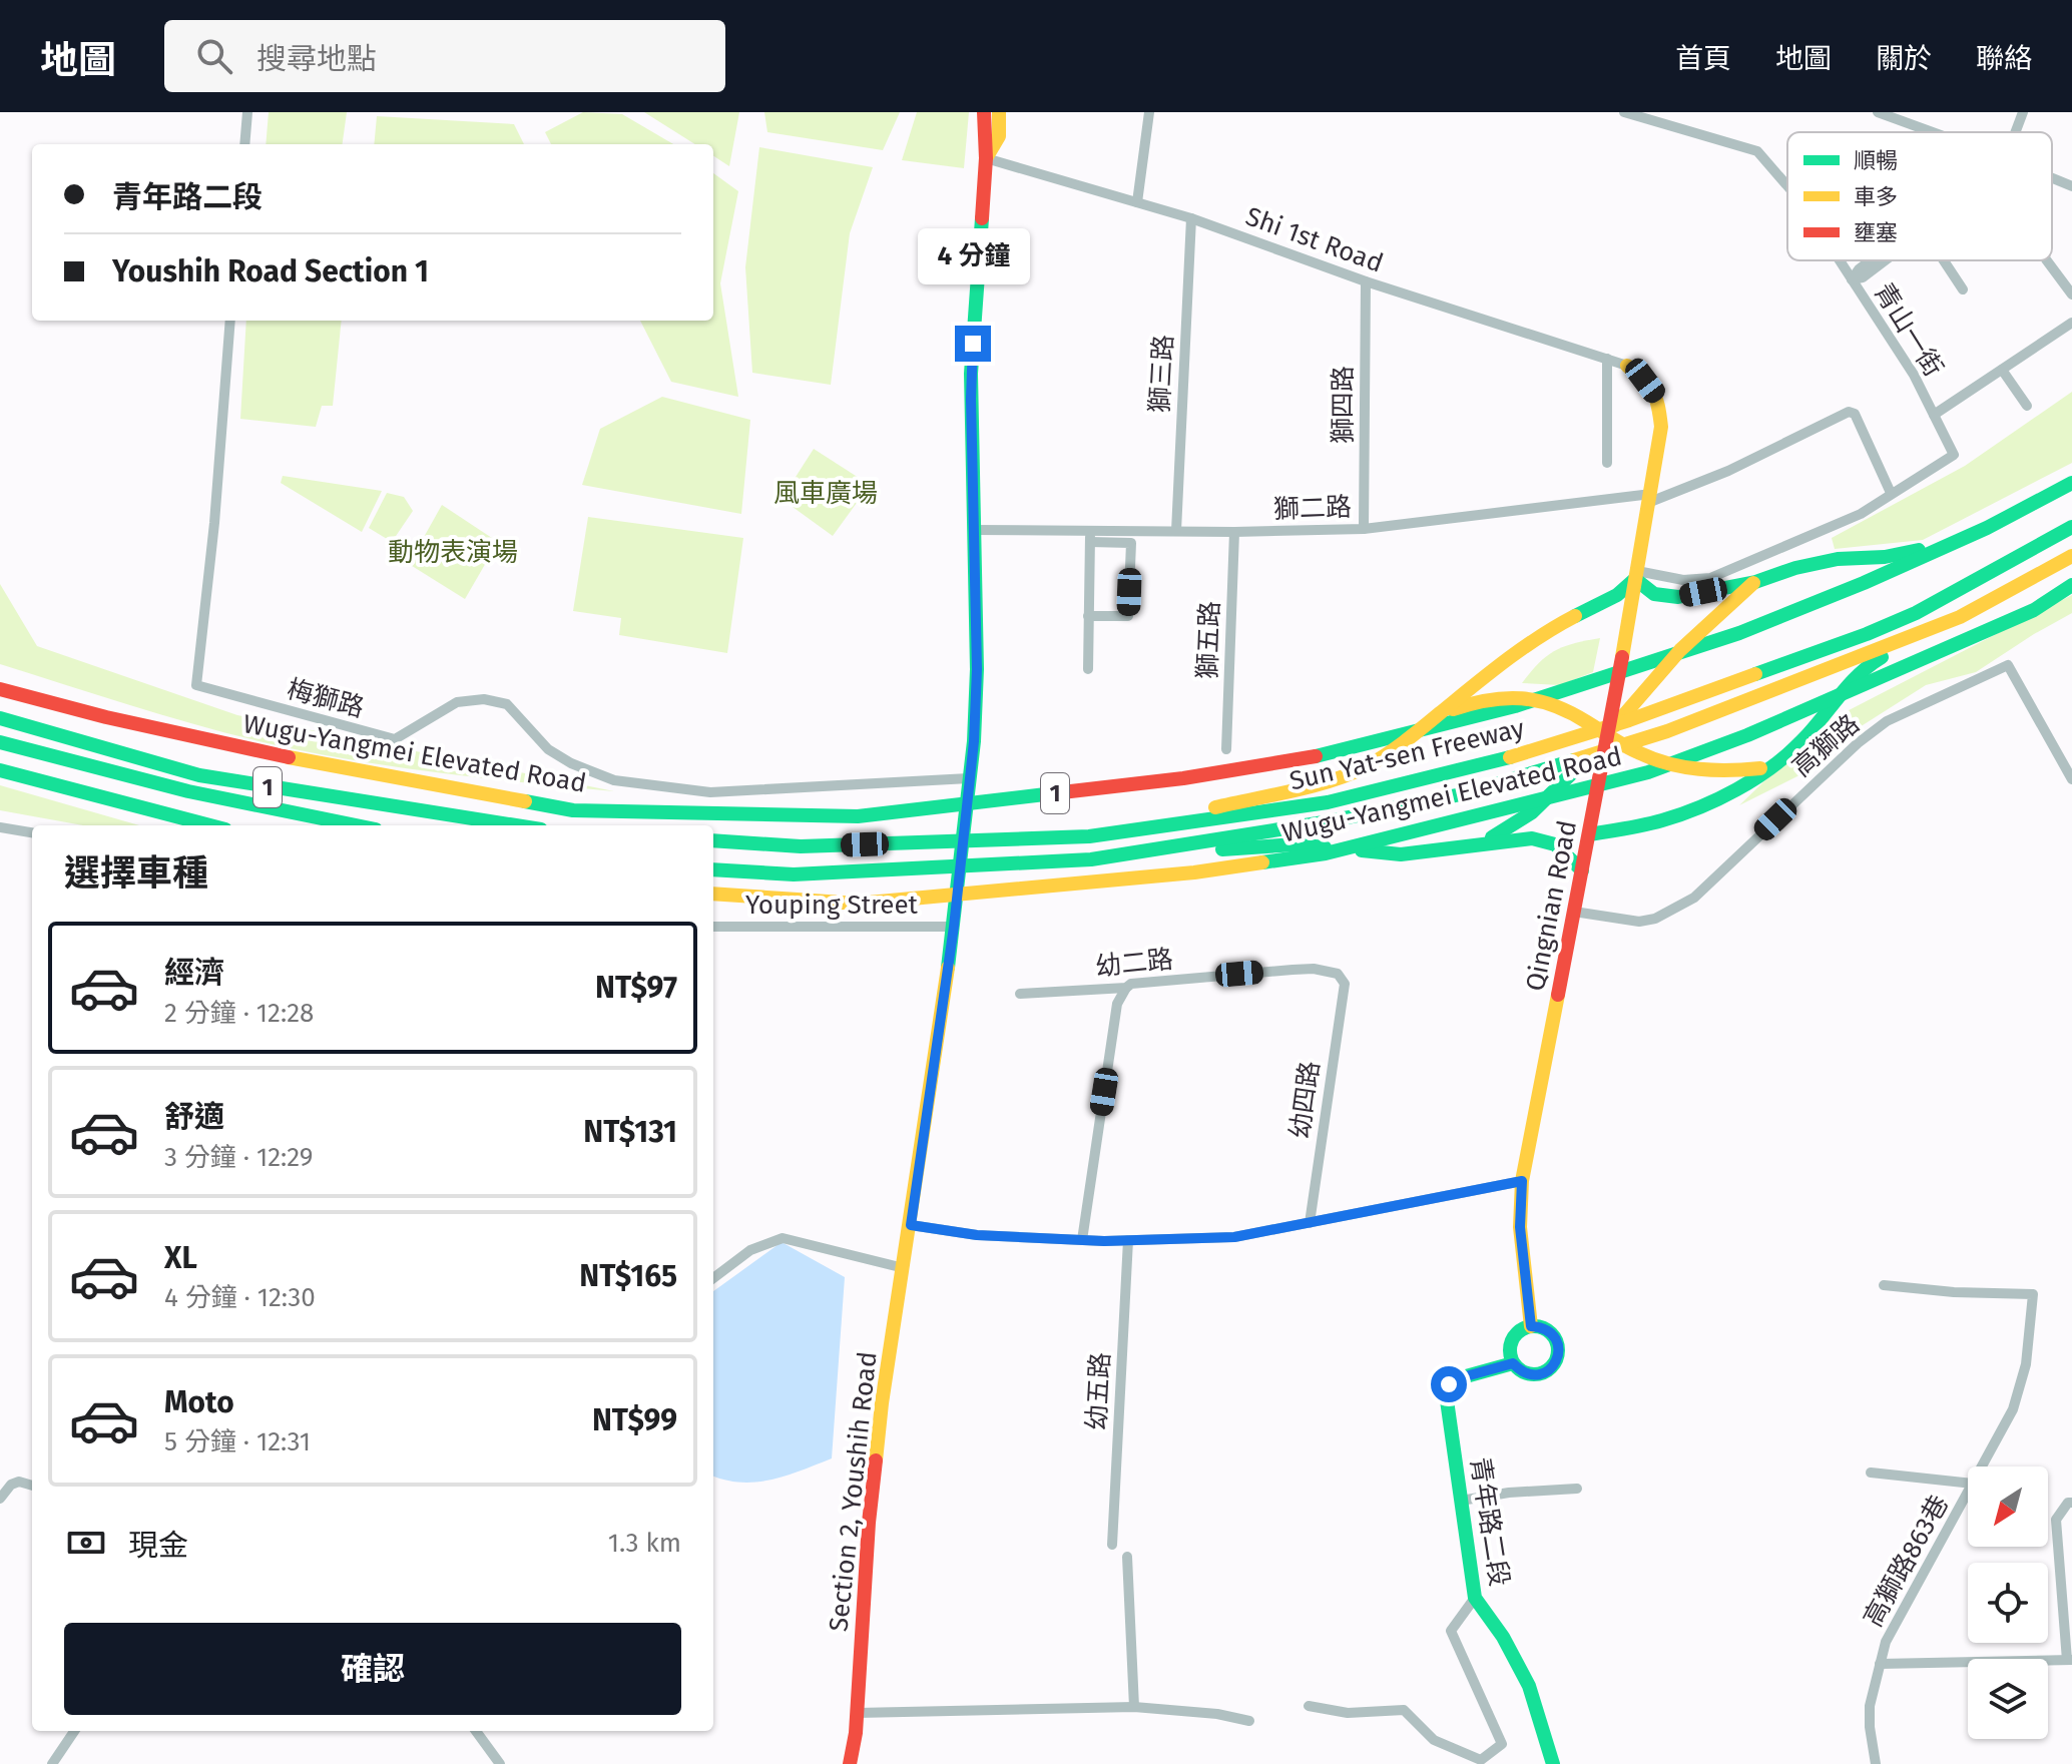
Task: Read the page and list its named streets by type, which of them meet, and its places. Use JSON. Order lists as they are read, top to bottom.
{
  "streets": {
    "main road": [
      "Wugu-Yangmei Elevated Road",
      "Sun Yat-sen Freeway",
      "1",
      "Qingnian Road",
      "Section 2, Youshih Road",
      "青年路二段"
    ],
    "street": [
      "Shi 1st Road",
      "青山一街",
      "獅三路",
      "獅四路",
      "獅二路",
      "獅五路",
      "梅獅路",
      "高獅路",
      "Youping Street",
      "幼二路",
      "幼四路",
      "幼五路",
      "高獅路863巷"
    ]
  },
  "crossings": [
    ["Shi 1st Road", "獅三路"],
    ["Shi 1st Road", "獅四路"],
    ["Shi 1st Road", "Qingnian Road"],
    ["Shi 1st Road", "Section 2, Youshih Road"],
    ["青山一街", "獅二路"],
    ["獅三路", "獅二路"],
    ["獅四路", "獅二路"],
    ["獅二路", "獅五路"],
    ["獅二路", "Qingnian Road"],
    ["獅二路", "Section 2, Youshih Road"],
    ["梅獅路", "Section 2, Youshih Road"],
    ["高獅路", "Qingnian Road"],
    ["Youping Street", "Section 2, Youshih Road"],
    ["Qingnian Road", "青年路二段"],
    ["幼二路", "幼四路"]
  ],
  "parks": ["風車廣場", "動物表演場"],
  "legend": ["順暢", "車多", "壅塞"],
  "north": "bottom left",
  "page": {
    "header": "地圖",
    "search": "搜尋地點",
    "nav": [
      "首頁",
      "地圖",
      "關於",
      "聯絡"
    ],
    "banner": ["青年路二段", "Youshih Road Section 1"],
    "bubble": "4 分鐘",
    "heading": "選擇車種",
    "list": [
      {
        "name": "經濟",
        "note": "2 分鐘 · 12:28",
        "value": "NT$97"
      },
      {
        "name": "舒適",
        "note": "3 分鐘 · 12:29",
        "value": "NT$131"
      },
      {
        "name": "XL",
        "note": "4 分鐘 · 12:30",
        "value": "NT$165"
      },
      {
        "name": "Moto",
        "note": "5 分鐘 · 12:31",
        "value": "NT$99"
      }
    ],
    "pay": ["現金", "1.3 km"],
    "buttons": "確認"
  }
}
